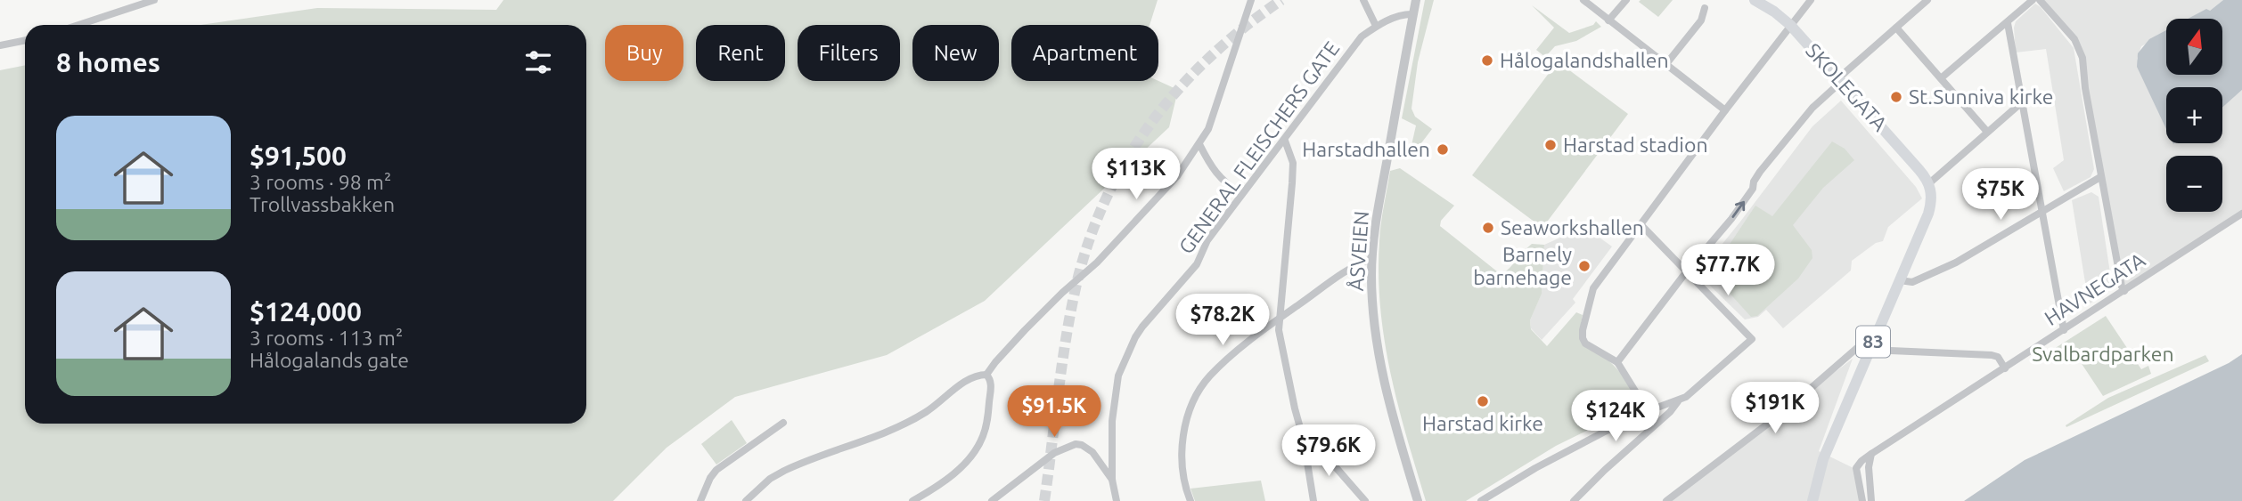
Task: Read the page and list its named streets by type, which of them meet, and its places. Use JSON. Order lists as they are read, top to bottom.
{
  "streets": {
    "highway": ["SKOLEGATA", "83"],
    "street": ["GENERAL FLEISCHERS GATE", "ÅSVEIEN", "HAVNEGATA"]
  },
  "crossings": [
    ["SKOLEGATA", "83"],
    ["GENERAL FLEISCHERS GATE", "ÅSVEIEN"]
  ],
  "parks": ["Svalbardparken"],
  "places": [
    "Hålogalandshallen",
    "St.Sunniva kirke",
    "Harstad stadion",
    "Harstadhallen",
    "Seaworkshallen",
    "Barnely barnehage",
    "Harstad kirke"
  ],
  "north": "top",
  "page": {
    "map_buttons": ["+", "−"],
    "chip": [
      "Buy",
      "Rent",
      "Filters",
      "New",
      "Apartment"
    ],
    "heading": "8 homes",
    "list": [
      {
        "name": "$91,500",
        "note": "3 rooms · 98 m² · Trollvassbakken"
      },
      {
        "name": "$124,000",
        "note": "3 rooms · 113 m² · Hålogalands gate"
      }
    ],
    "price": [
      "$113K",
      "$75K",
      "$77.7K",
      "$78.2K",
      "$191K",
      "$91.5K",
      "$124K",
      "$79.6K"
    ]
  }
}
